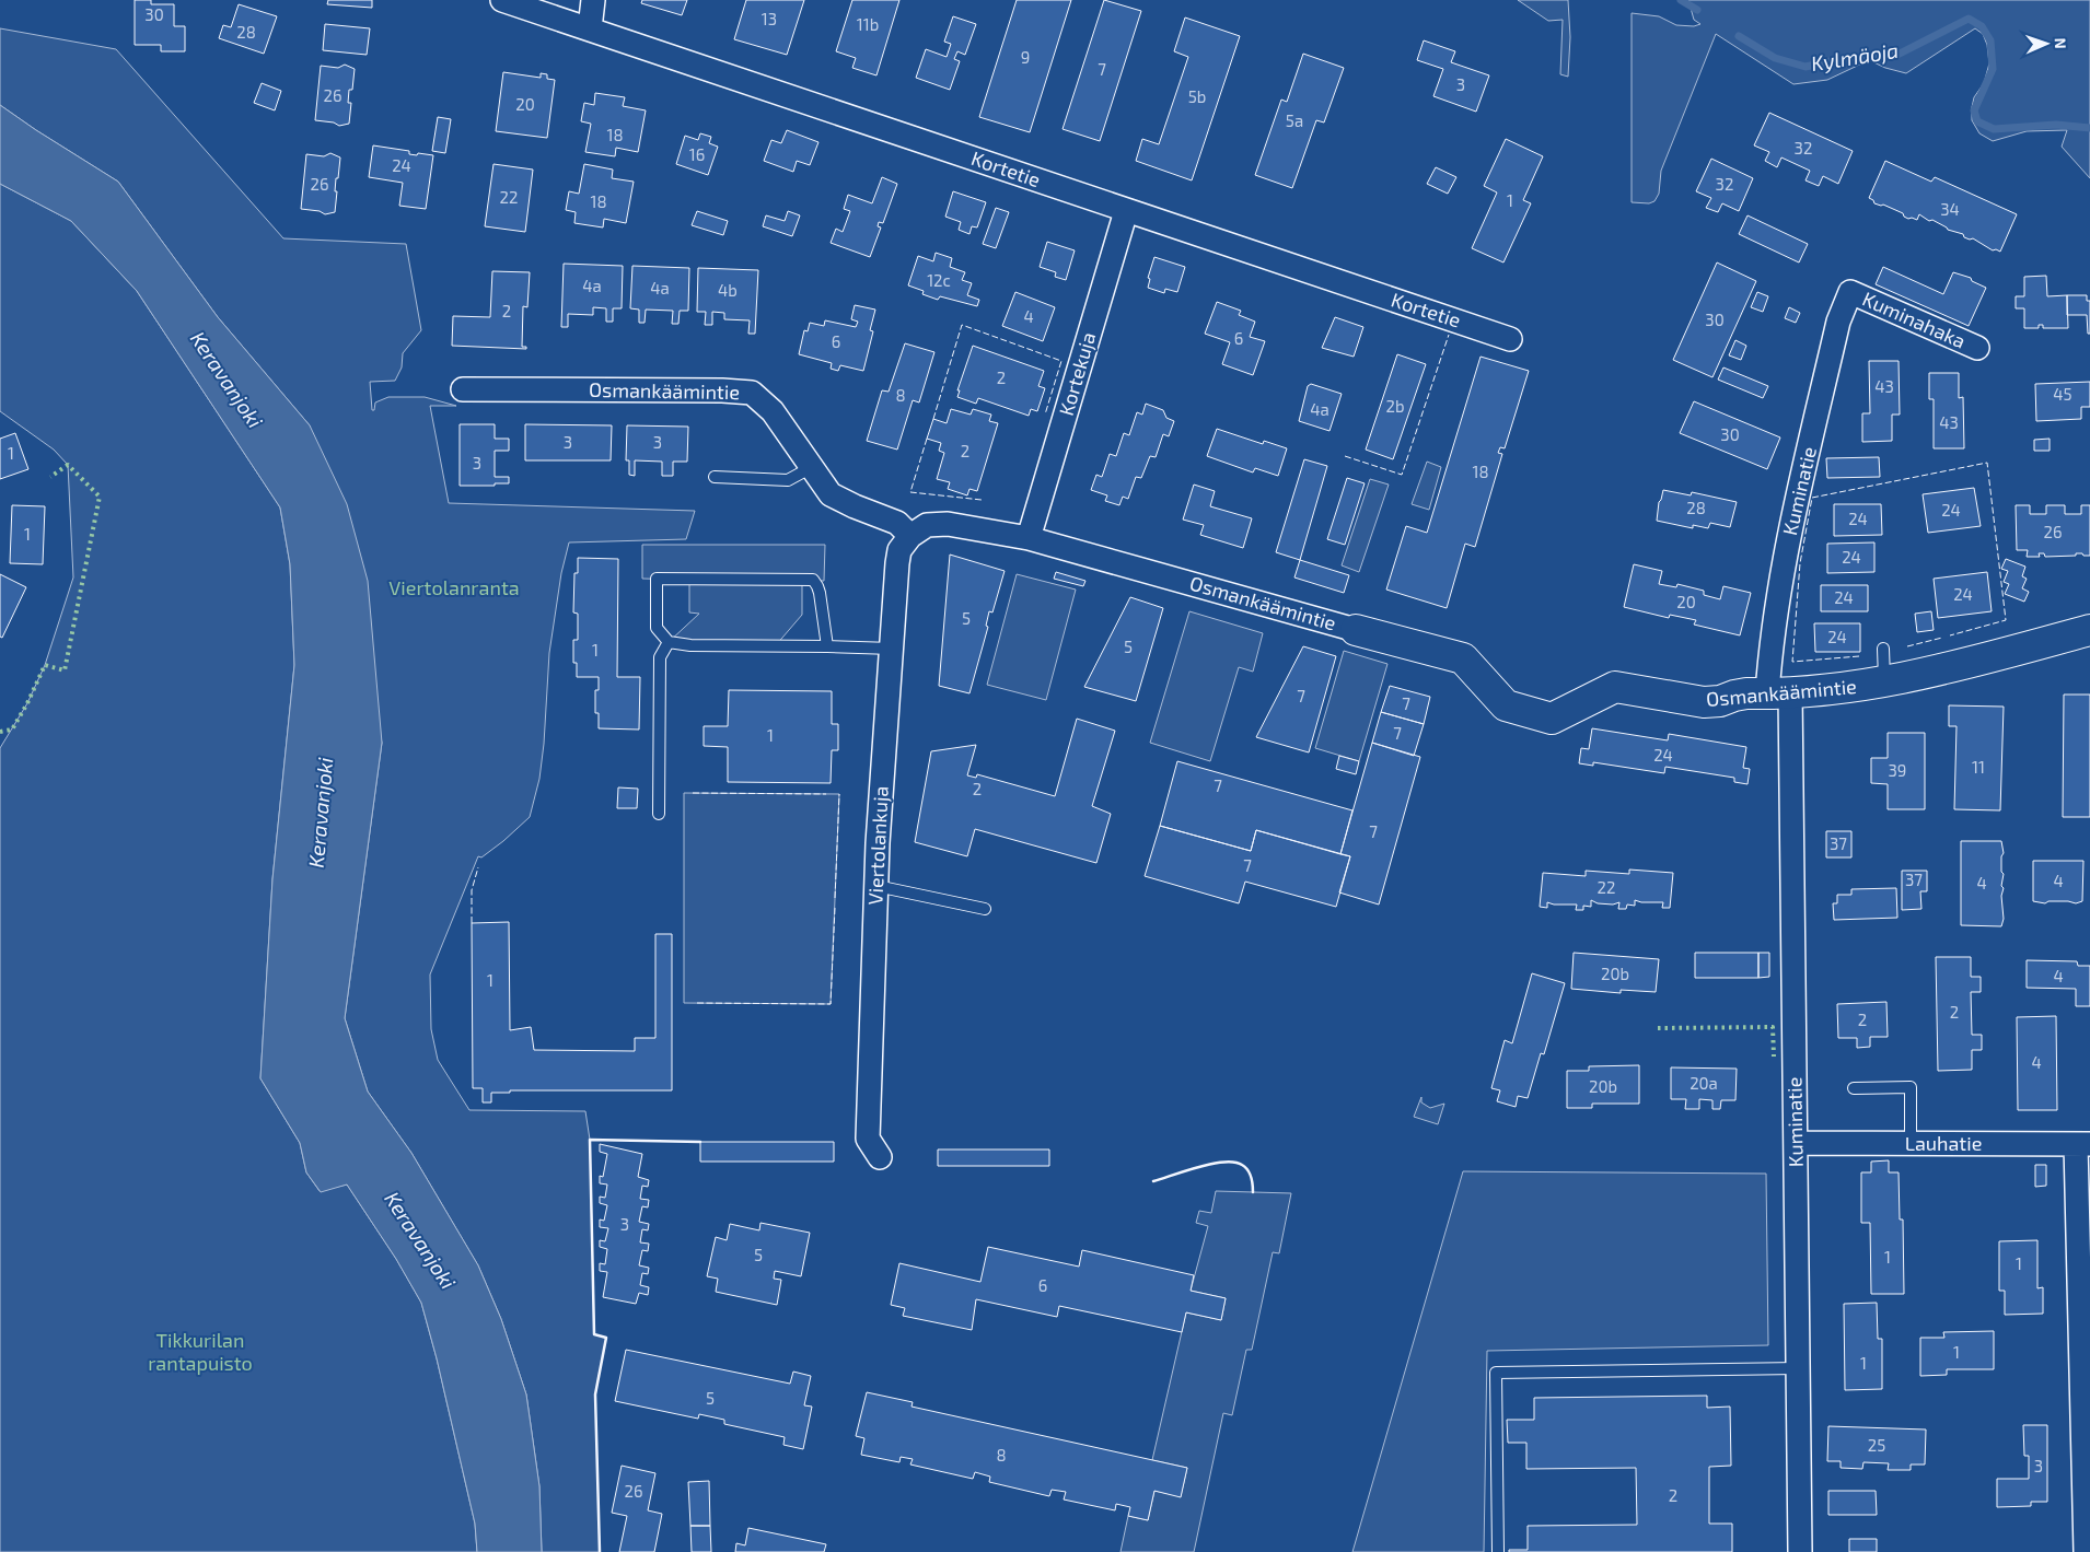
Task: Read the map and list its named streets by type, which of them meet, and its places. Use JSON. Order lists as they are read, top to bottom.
{
  "streets": {
    "street": [
      "Kortetie",
      "Kuminahaka",
      "Kortekuja",
      "Osmankäämintie",
      "Kuminatie",
      "Viertolankuja",
      "Lauhatie"
    ]
  },
  "crossings": [
    ["Kortetie", "Kortekuja"],
    ["Kuminahaka", "Kuminatie"],
    ["Kortekuja", "Osmankäämintie"],
    ["Osmankäämintie", "Kuminatie"],
    ["Osmankäämintie", "Viertolankuja"],
    ["Kuminatie", "Lauhatie"]
  ],
  "water": ["Kylmäoja", "Keravanjoki"],
  "parks": ["Viertolanranta", "Tikkurilan rantapuisto"],
  "house_numbers": [
    "30",
    "13",
    "11b",
    "28",
    "9",
    "7",
    "3",
    "26",
    "5b",
    "20",
    "5a",
    "18",
    "32",
    "16",
    "24",
    "26",
    "32",
    "22",
    "1",
    "18",
    "34",
    "12c",
    "4a",
    "4a",
    "4b",
    "2",
    "4",
    "30",
    "6",
    "6",
    "2",
    "43",
    "45",
    "8",
    "2b",
    "4a",
    "43",
    "30",
    "3",
    "3",
    "2",
    "1",
    "3",
    "18",
    "28",
    "24",
    "24",
    "26",
    "1",
    "24",
    "24",
    "24",
    "20",
    "5",
    "24",
    "5",
    "1",
    "7",
    "7",
    "7",
    "1",
    "24",
    "11",
    "39",
    "7",
    "2",
    "7",
    "37",
    "7",
    "37",
    "4",
    "4",
    "22",
    "20b",
    "4",
    "1",
    "2",
    "2",
    "4",
    "20a",
    "20b",
    "3",
    "5",
    "1",
    "1",
    "6",
    "1",
    "1",
    "5",
    "25",
    "8",
    "3",
    "26",
    "2"
  ],
  "north": "right"
}
